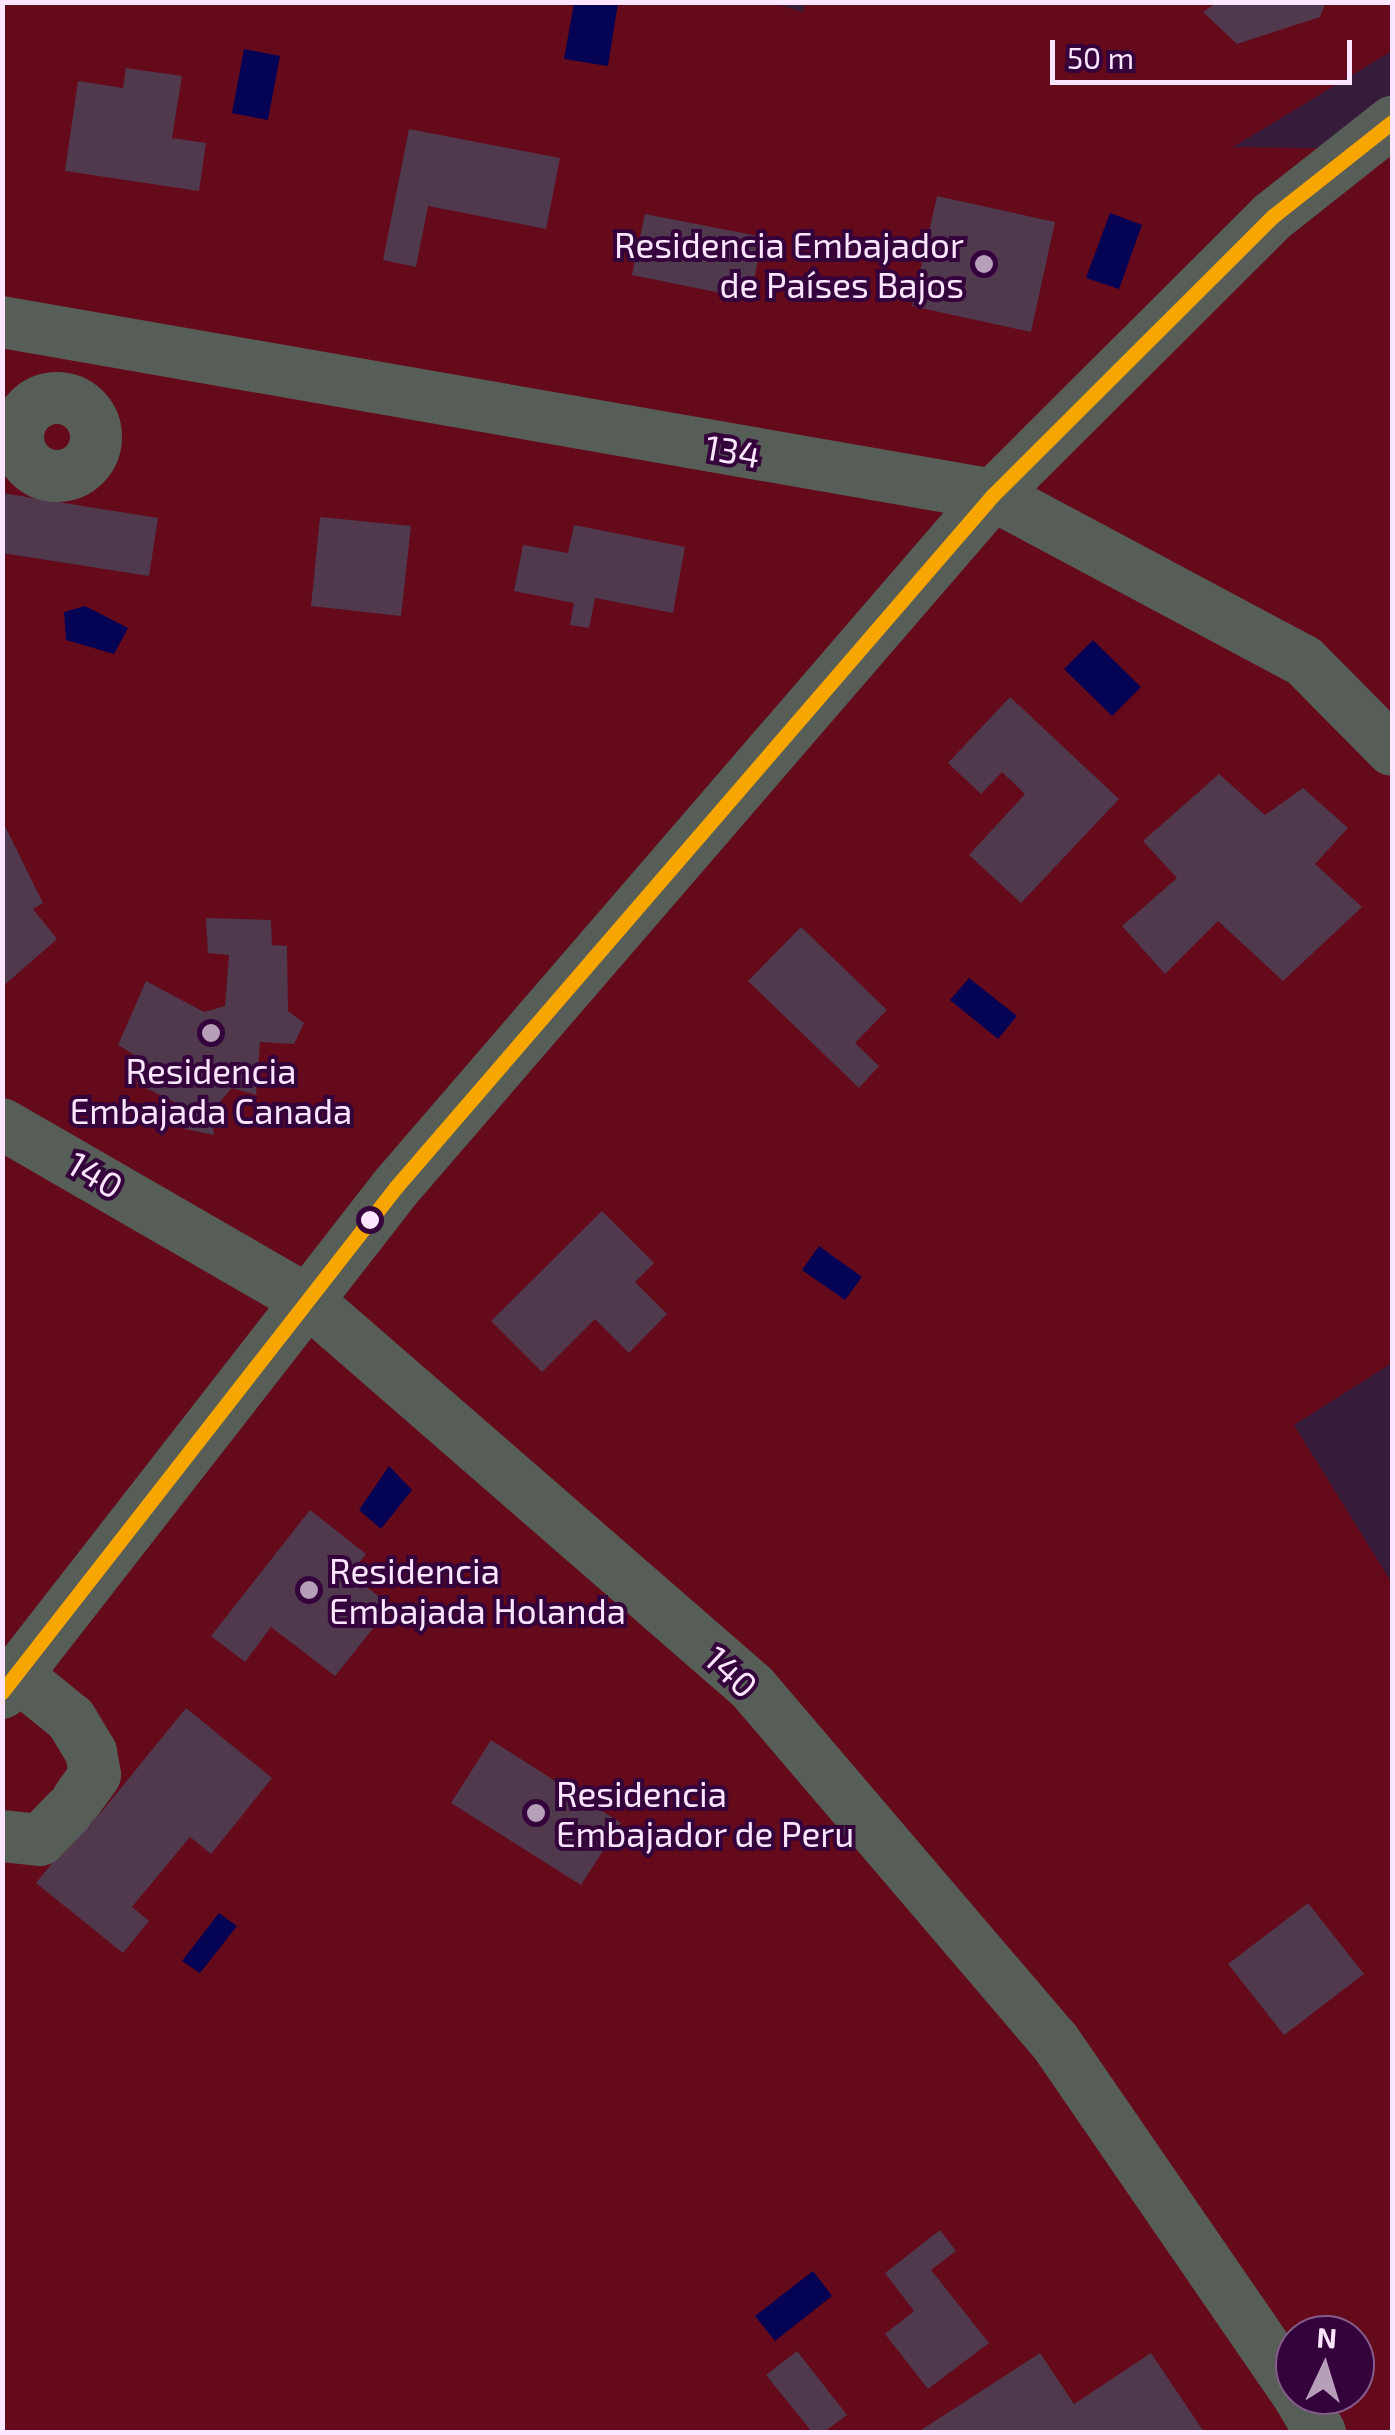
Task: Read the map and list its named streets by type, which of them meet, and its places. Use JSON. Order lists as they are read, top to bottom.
{
  "streets": {
    "street": ["134", "140"]
  },
  "places": [
    "Residencia Embajador de Países Bajos",
    "Residencia Embajada Canada",
    "Residencia Embajada Holanda",
    "Residencia Embajador de Peru"
  ],
  "scale_bar": "50 m",
  "north": "top"
}
